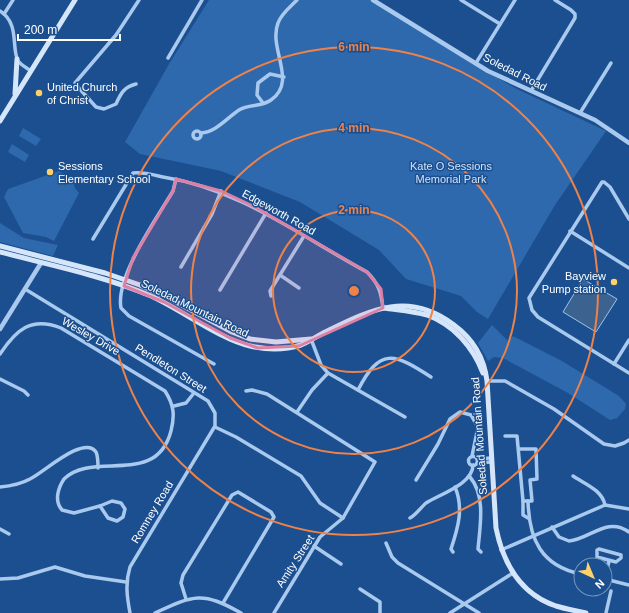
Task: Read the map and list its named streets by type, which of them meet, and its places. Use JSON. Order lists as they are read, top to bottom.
{
  "streets": {
    "main road": ["Soledad Mountain Road"],
    "street": [
      "Soledad Road",
      "Edgeworth Road",
      "Wesley Drive",
      "Pendleton Street",
      "Romney Road",
      "Amity Street"
    ]
  },
  "crossings": [
    ["Edgeworth Road", "Soledad Mountain Road"],
    ["Pendleton Street", "Romney Road"]
  ],
  "parks": ["Kate O Sessions Memorial Park"],
  "places": ["United Church of Christ", "Sessions Elementary School", "Bayview Pump station"],
  "scale_bar": "200 m",
  "north": "bottom right",
  "rings": ["6 min", "4 min", "2 min"]
}
